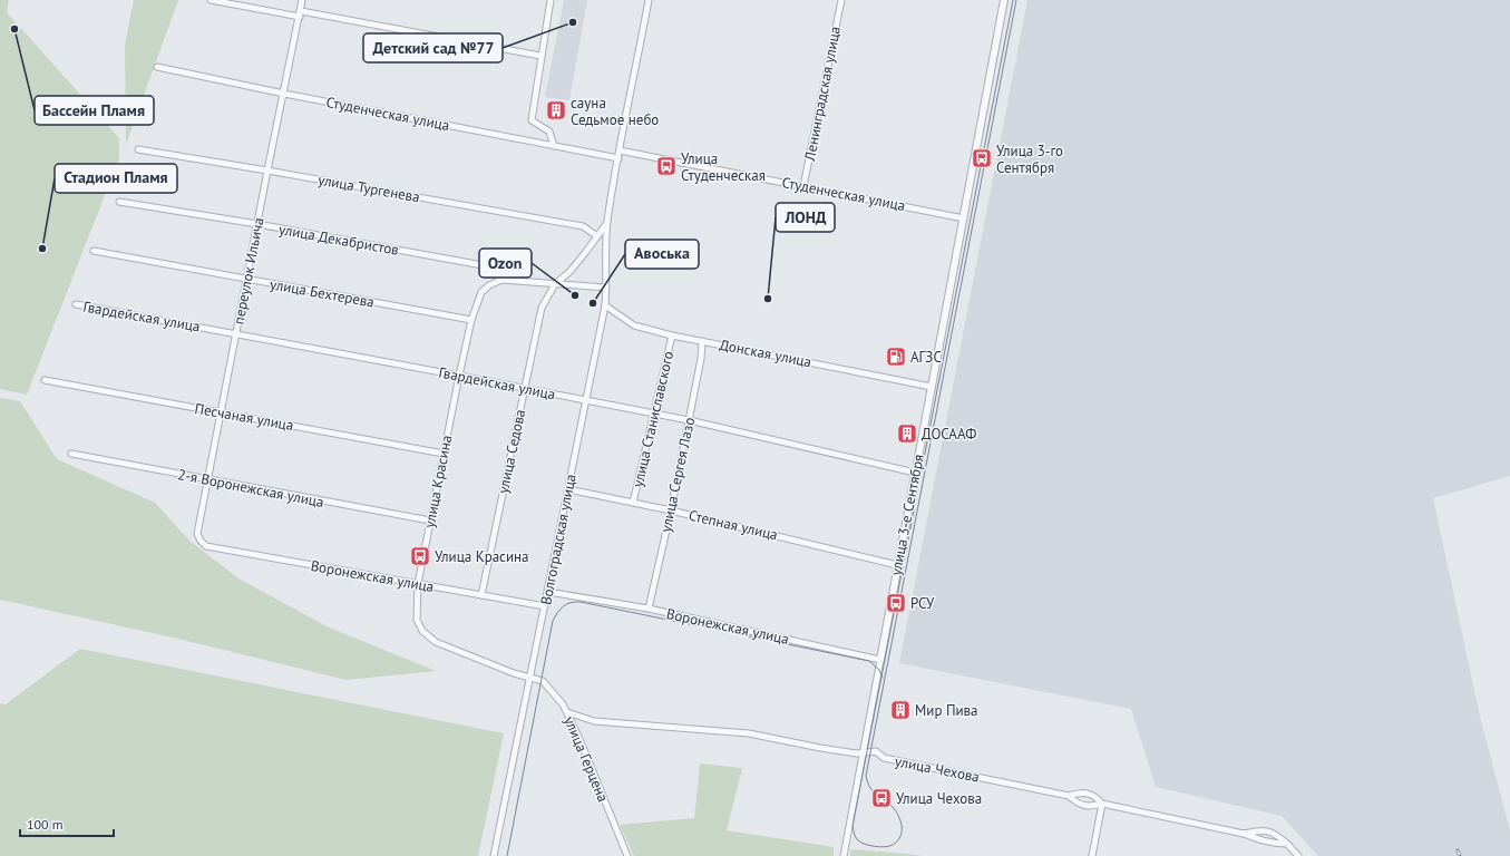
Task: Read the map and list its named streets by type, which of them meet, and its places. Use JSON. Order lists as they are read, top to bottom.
{
  "streets": {
    "street": [
      "Ленинградская улица",
      "Студенческая улица",
      "улица Тургенева",
      "улица Декабристов",
      "переулок Ильича",
      "улица Бехтерева",
      "Гвардейская улица",
      "Донская улица",
      "Песчаная улица",
      "улица Станиславского",
      "улица Седова",
      "улица Сергея Лазо",
      "улица Красина",
      "2-я Воронежская улица",
      "улица 3-е Сентября",
      "Степная улица",
      "Волгоградская улица",
      "Воронежская улица",
      "улица Герцена",
      "улица Чехова"
    ]
  },
  "crossings": [
    ["Ленинградская улица", "Студенческая улица"],
    ["Студенческая улица", "переулок Ильича"],
    ["Студенческая улица", "улица 3-е Сентября"],
    ["Студенческая улица", "Волгоградская улица"],
    ["улица Тургенева", "переулок Ильича"],
    ["улица Тургенева", "улица Седова"],
    ["улица Тургенева", "Волгоградская улица"],
    ["улица Декабристов", "переулок Ильича"],
    ["улица Декабристов", "улица Красина"],
    ["переулок Ильича", "улица Бехтерева"],
    ["переулок Ильича", "Гвардейская улица"],
    ["переулок Ильича", "Песчаная улица"],
    ["переулок Ильича", "2-я Воронежская улица"],
    ["переулок Ильича", "Воронежская улица"],
    ["улица Бехтерева", "улица Красина"],
    ["Гвардейская улица", "улица Станиславского"],
    ["Гвардейская улица", "улица Седова"],
    ["Гвардейская улица", "улица Сергея Лазо"],
    ["Гвардейская улица", "улица Красина"],
    ["Гвардейская улица", "улица 3-е Сентября"],
    ["Гвардейская улица", "Волгоградская улица"],
    ["Донская улица", "улица Станиславского"],
    ["Донская улица", "улица Сергея Лазо"],
    ["Донская улица", "улица 3-е Сентября"],
    ["Донская улица", "Волгоградская улица"],
    ["Песчаная улица", "улица Красина"],
    ["улица Станиславского", "Степная улица"],
    ["улица Седова", "Волгоградская улица"],
    ["улица Седова", "Воронежская улица"],
    ["улица Сергея Лазо", "Степная улица"],
    ["улица Сергея Лазо", "Воронежская улица"],
    ["улица Красина", "2-я Воронежская улица"],
    ["улица Красина", "Волгоградская улица"],
    ["улица Красина", "Воронежская улица"],
    ["улица Красина", "улица Герцена"],
    ["улица 3-е Сентября", "Степная улица"],
    ["улица 3-е Сентября", "Воронежская улица"],
    ["улица 3-е Сентября", "улица Чехова"],
    ["Степная улица", "Волгоградская улица"],
    ["Волгоградская улица", "Воронежская улица"],
    ["Волгоградская улица", "улица Герцена"],
    ["улица Герцена", "улица Чехова"]
  ],
  "places": {
    "other": [
      "Детский сад №77",
      "Бассейн Пламя",
      "Стадион Пламя",
      "Ozon",
      "ЛОНД",
      "Авоська"
    ],
    "building": ["сауна Седьмое небо", "ДОСААФ", "Мир Пива"],
    "bus stop": [
      "Улица 3-го Сентября",
      "Улица Студенческая",
      "Улица Красина",
      "РСУ",
      "Улица Чехова"
    ],
    "fuel station": ["АГЗС"]
  },
  "scale_bar": "100 m"
}
